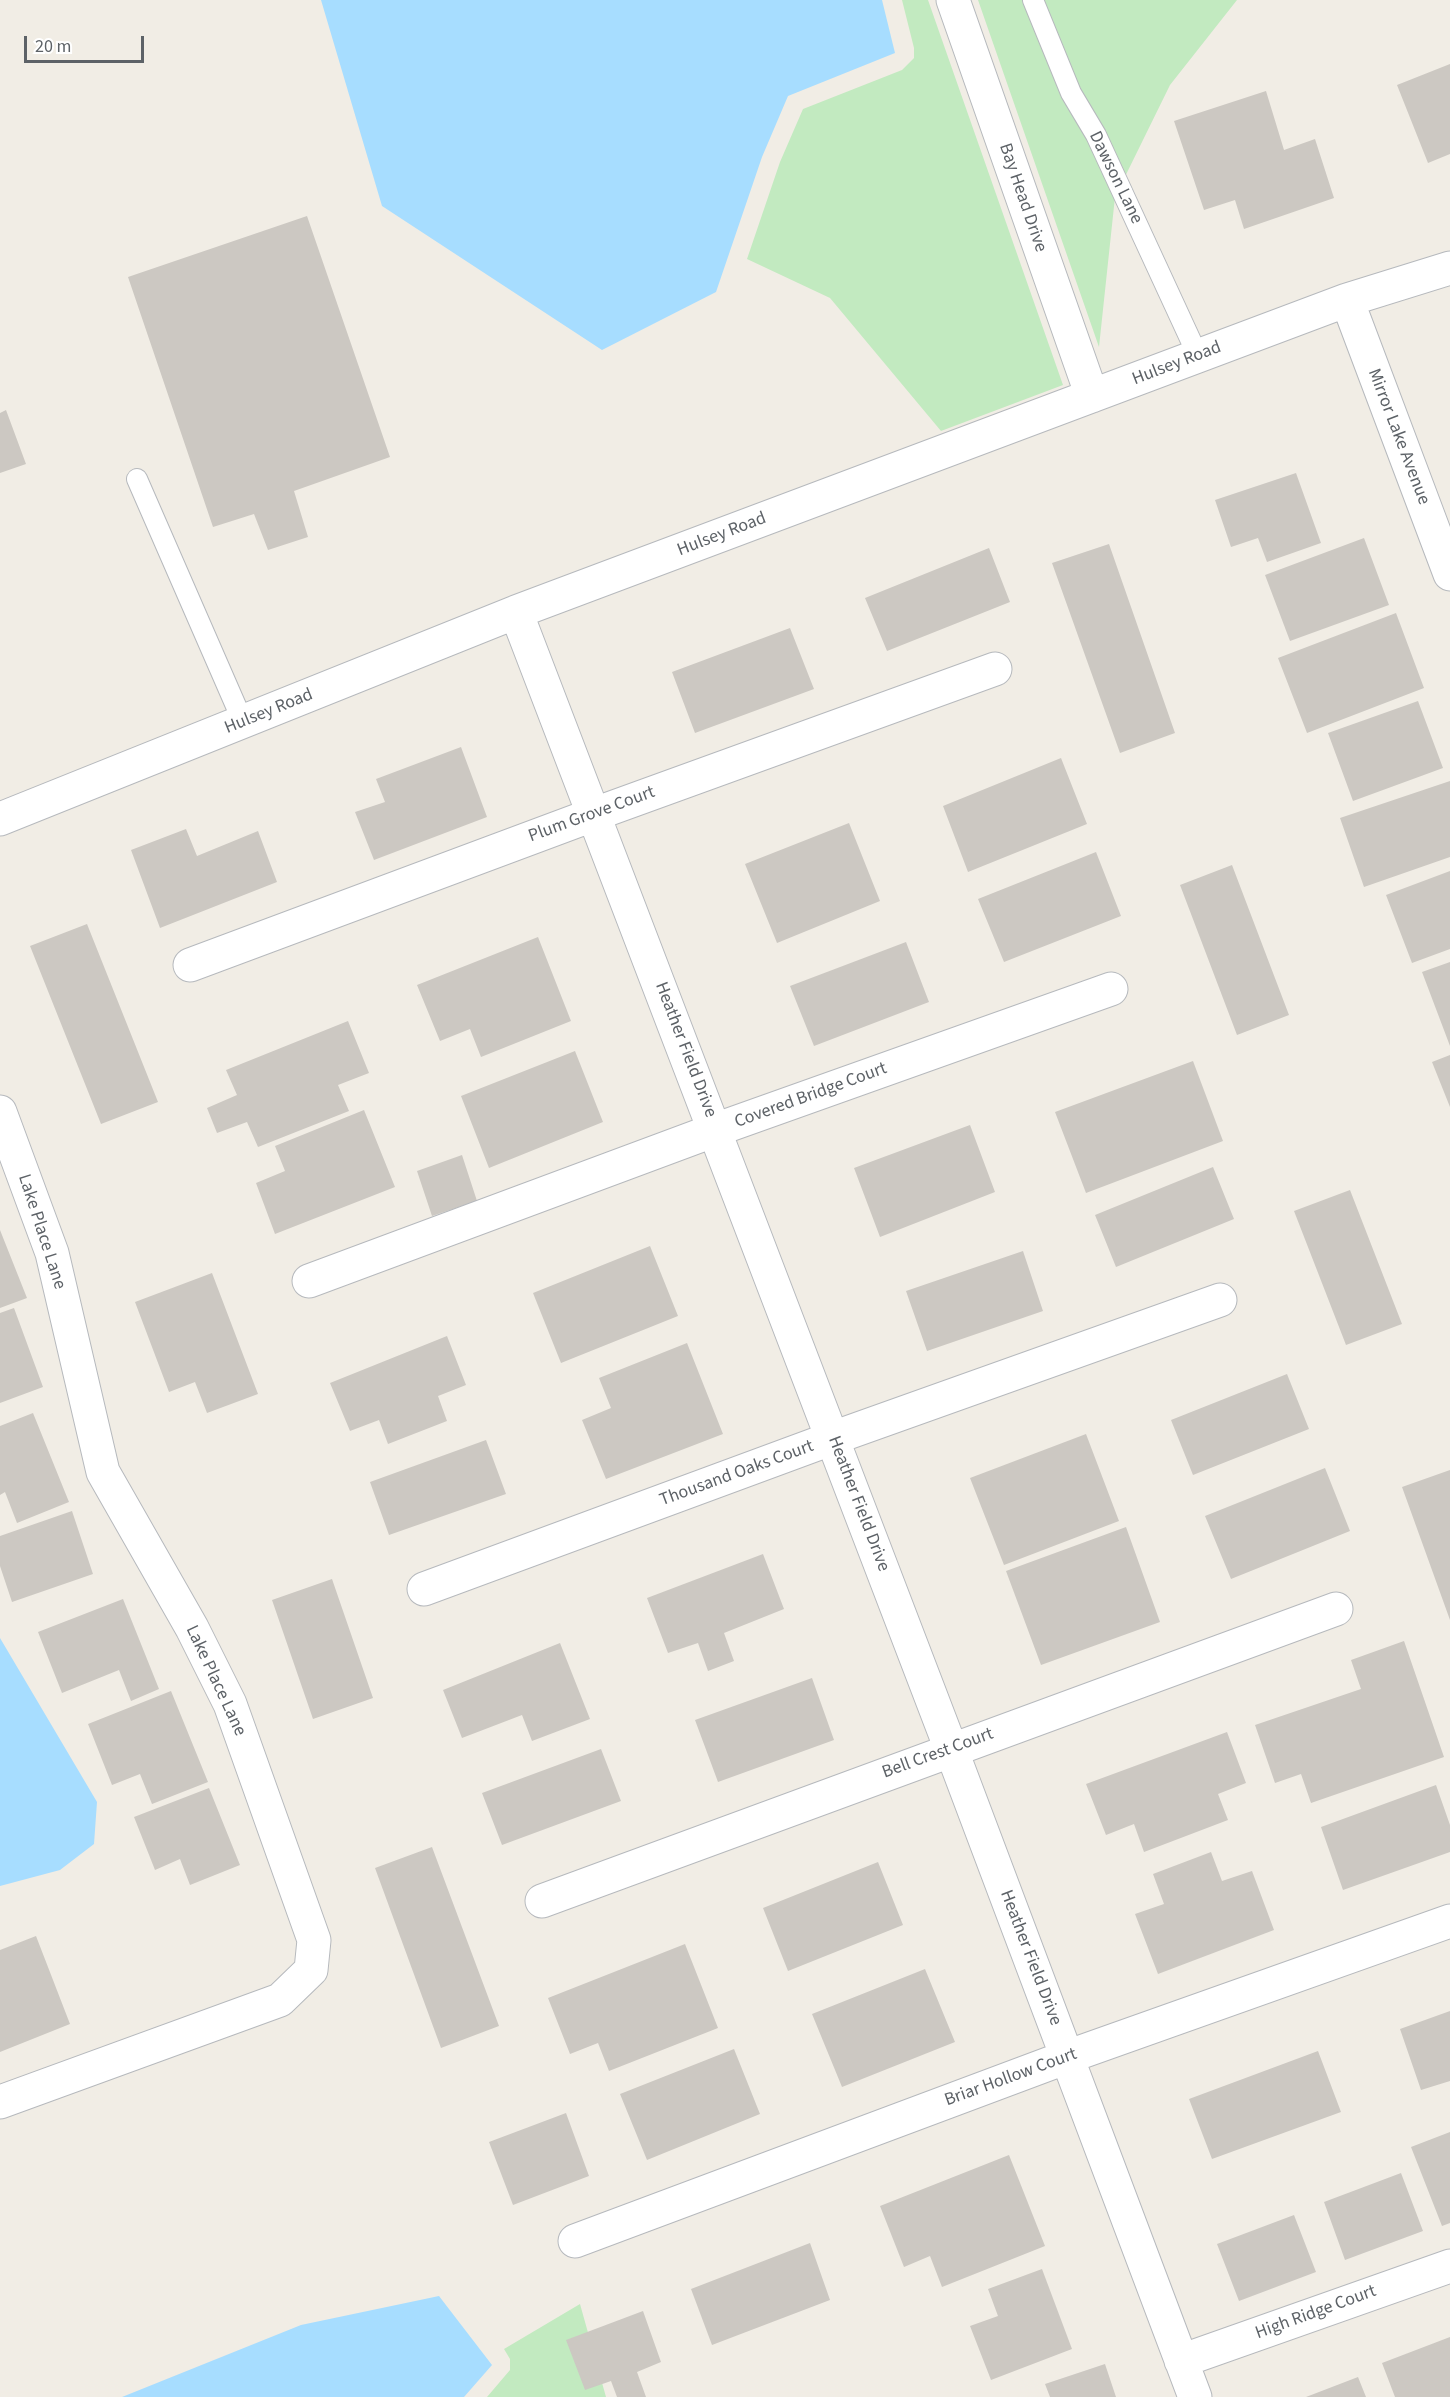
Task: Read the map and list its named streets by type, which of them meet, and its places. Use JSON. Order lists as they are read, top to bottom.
{
  "streets": {
    "street": [
      "Bay Head Drive",
      "Hulsey Road",
      "Mirror Lake Avenue",
      "Plum Grove Court",
      "Heather Field Drive",
      "Covered Bridge Court",
      "Lake Place Lane",
      "Thousand Oaks Court",
      "Bell Crest Court",
      "Briar Hollow Court",
      "High Ridge Court"
    ],
    "lane": ["Dawson Lane"]
  },
  "crossings": [
    ["Dawson Lane", "Hulsey Road"],
    ["Bay Head Drive", "Hulsey Road"],
    ["Hulsey Road", "Mirror Lake Avenue"],
    ["Hulsey Road", "Heather Field Drive"],
    ["Plum Grove Court", "Heather Field Drive"],
    ["Heather Field Drive", "Covered Bridge Court"],
    ["Heather Field Drive", "Thousand Oaks Court"],
    ["Heather Field Drive", "Bell Crest Court"],
    ["Heather Field Drive", "Briar Hollow Court"],
    ["Heather Field Drive", "High Ridge Court"]
  ],
  "scale_bar": "20 m"
}
